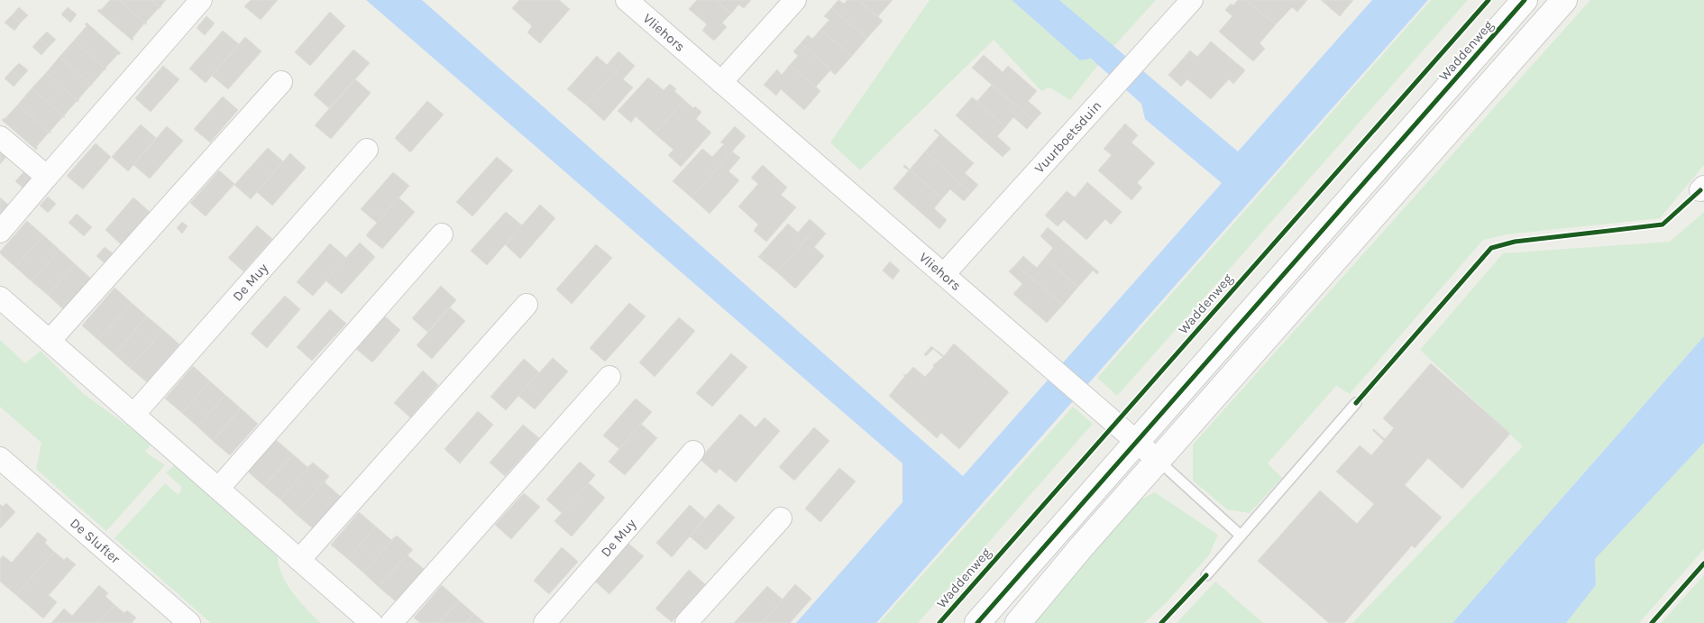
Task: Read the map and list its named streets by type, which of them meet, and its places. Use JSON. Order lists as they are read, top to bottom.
{
  "streets": {
    "street": [
      "Vliehors",
      "Waddenweg",
      "Vuurboetsduin",
      "De Muy",
      "De Slufter"
    ]
  },
  "crossings": [
    ["Vliehors", "Waddenweg"],
    ["Vliehors", "Vuurboetsduin"]
  ]
}
